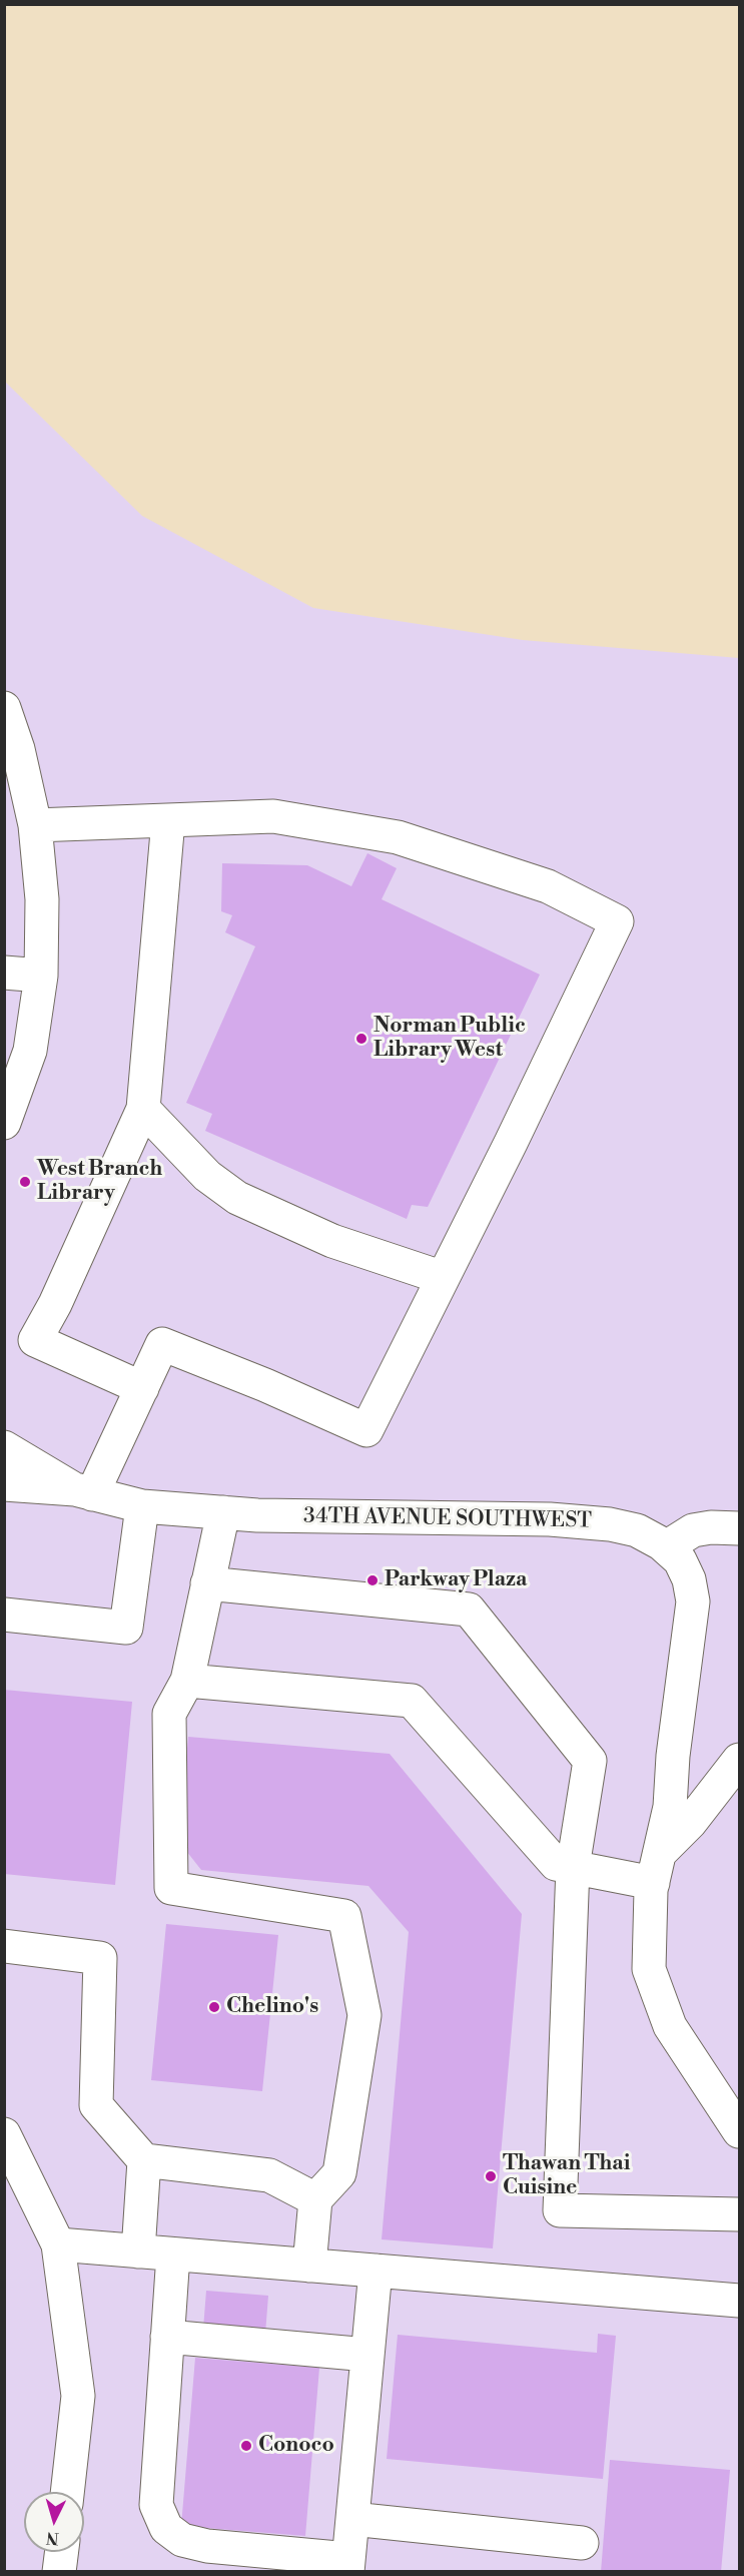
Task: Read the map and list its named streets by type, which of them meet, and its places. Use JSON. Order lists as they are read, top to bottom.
{
  "streets": {
    "street": ["34TH AVENUE SOUTHWEST"]
  },
  "places": [
    "Norman Public Library West",
    "West Branch Library",
    "Parkway Plaza",
    "Chelino's",
    "Thawan Thai Cuisine",
    "Conoco"
  ],
  "north": "bottom"
}
